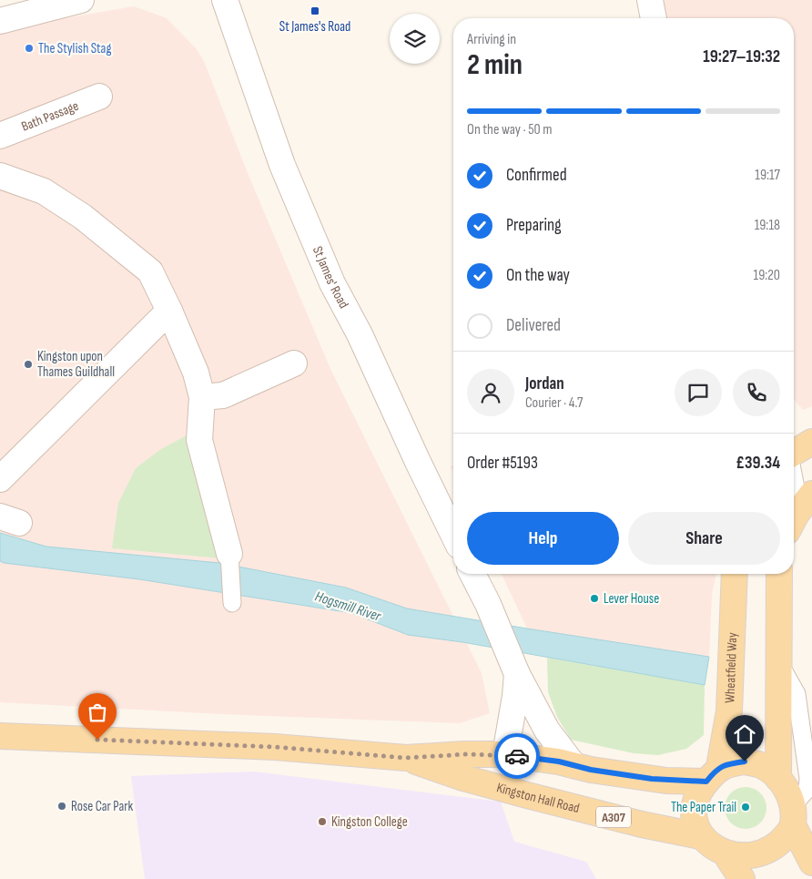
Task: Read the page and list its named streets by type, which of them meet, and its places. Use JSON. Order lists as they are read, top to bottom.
{
  "streets": {
    "main road": ["Wheatfield Way", "Kingston Hall Road", "A307"],
    "street": ["Bath Passage", "St James' Road"]
  },
  "crossings": [
    ["Wheatfield Way", "Kingston Hall Road"]
  ],
  "water": ["Hogsmill River"],
  "places": {
    "transit": ["St James's Road"],
    "other": [
      "The Stylish Stag",
      "Kingston upon Thames Guildhall",
      "Lever House",
      "Rose Car Park",
      "The Paper Trail",
      "Kingston College"
    ]
  },
  "page": {
    "heading": ["2 min", "Arriving in", "19:27–19:32"],
    "panel": [
      "Jordan",
      "Courier · 4.7",
      "Order #5193",
      "£39.34"
    ],
    "bar": "On the way · 50 m",
    "list": [
      ["Confirmed", "19:17"],
      ["Preparing", "19:18"],
      ["On the way", "19:20"],
      "Delivered"
    ],
    "buttons": ["Help", "Share"]
  }
}
